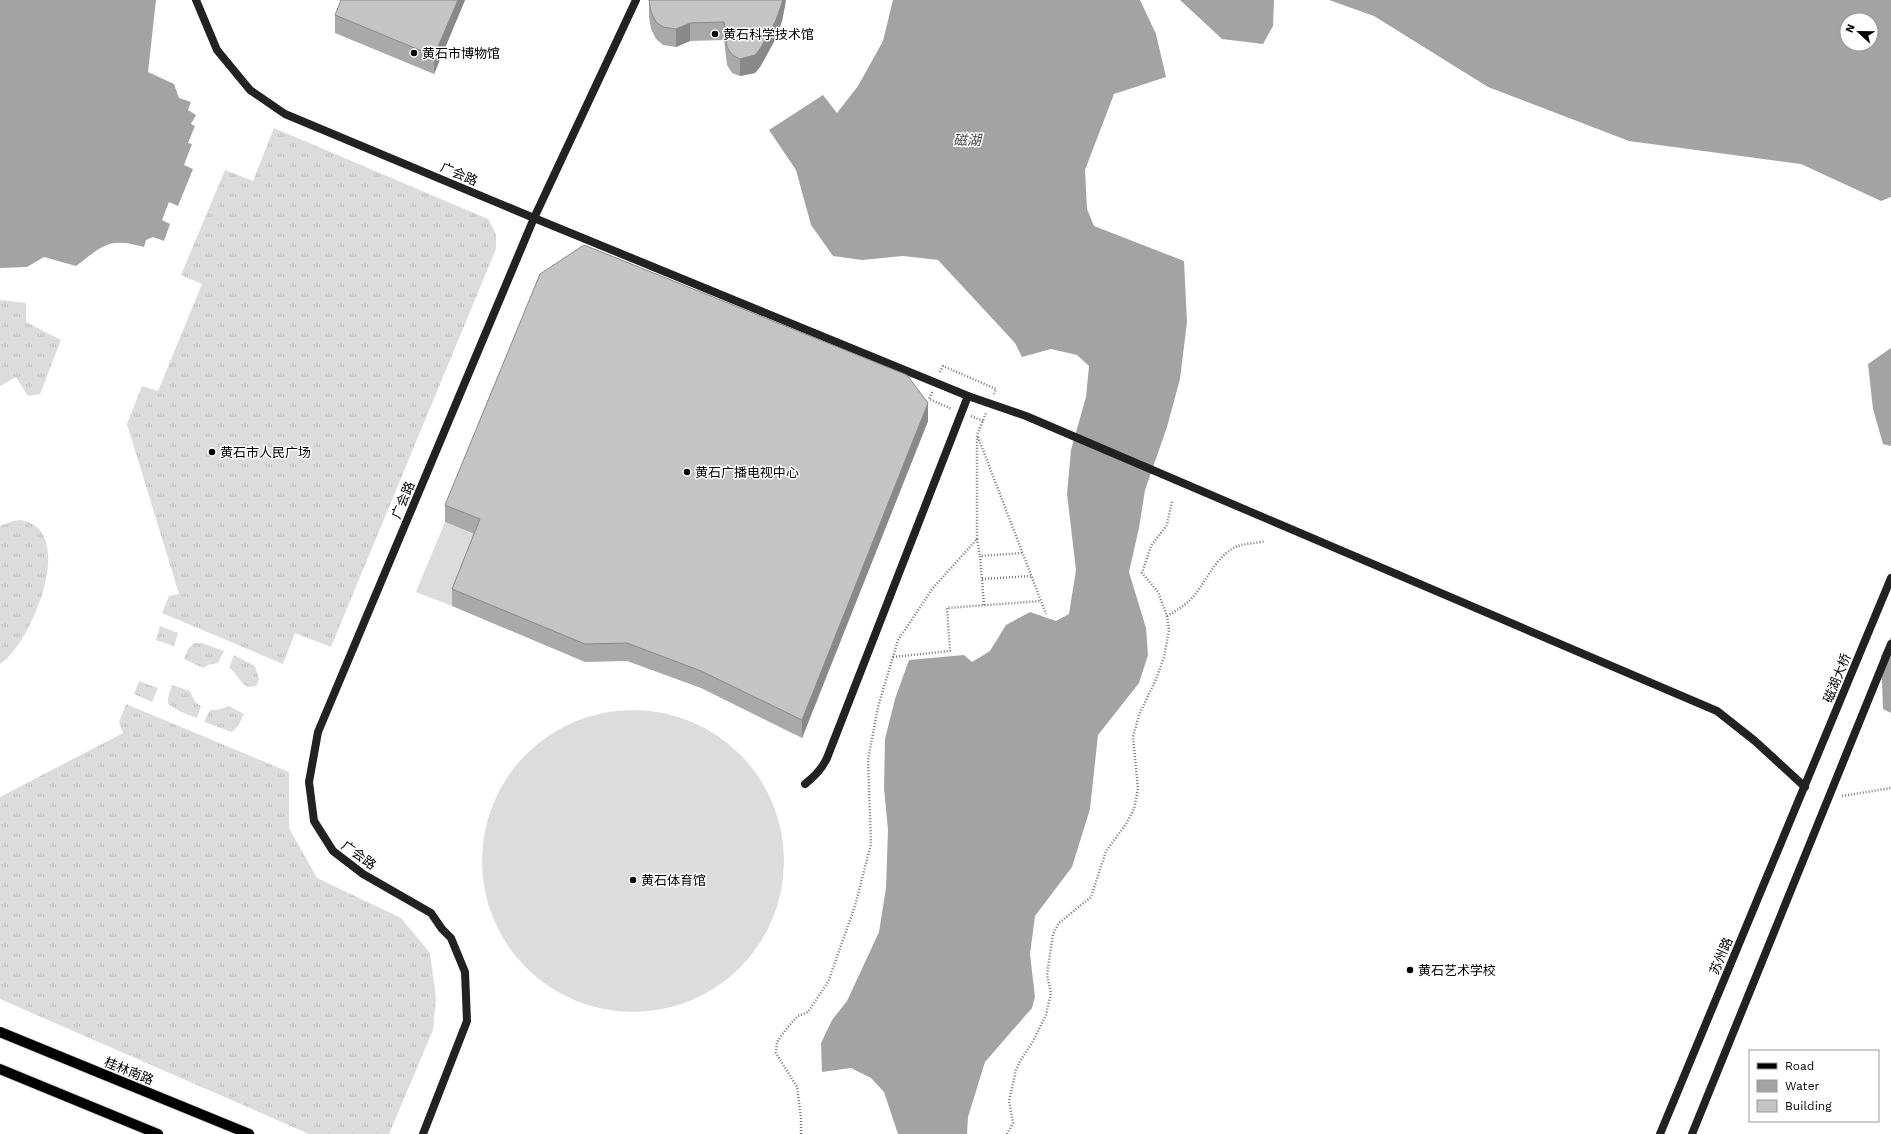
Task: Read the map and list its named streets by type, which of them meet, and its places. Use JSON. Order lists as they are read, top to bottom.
{
  "streets": {
    "main road": ["桂林南路"],
    "street": ["广会路", "磁湖大桥", "苏州路"]
  },
  "crossings": [
    ["磁湖大桥", "苏州路"]
  ],
  "water": ["磁湖"],
  "places": [
    "黄石科学技术馆",
    "黄石市博物馆",
    "黄石市人民广场",
    "黄石广播电视中心",
    "黄石体育馆",
    "黄石艺术学校"
  ],
  "legend": ["Road", "Water", "Building"],
  "north": "left"
}
